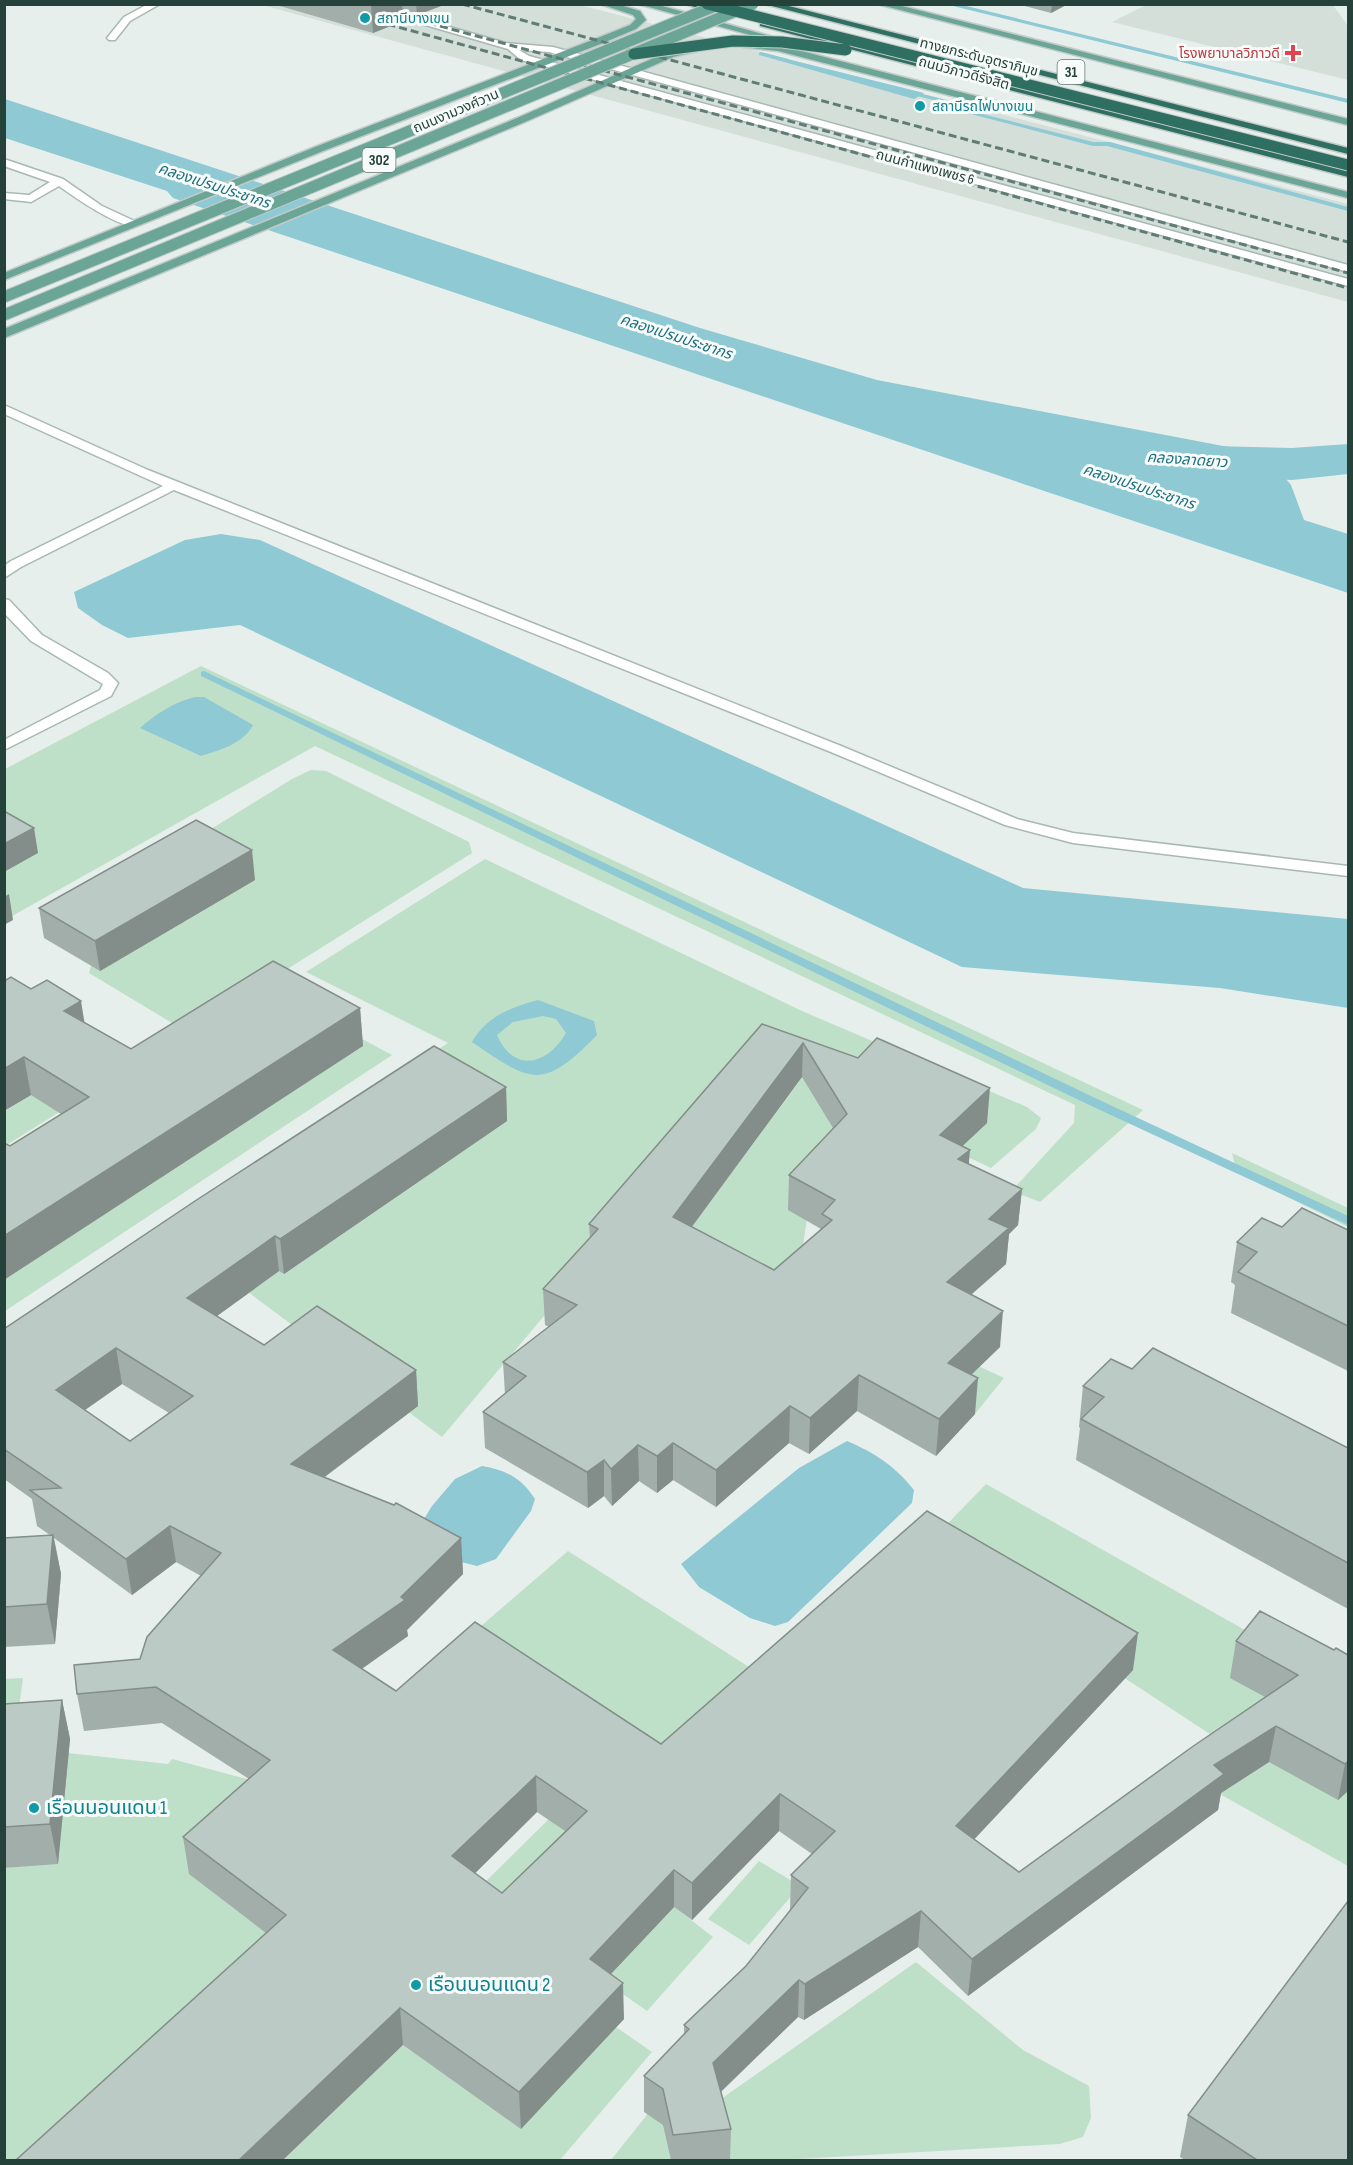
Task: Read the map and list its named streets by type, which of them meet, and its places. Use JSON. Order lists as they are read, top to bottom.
{
  "streets": {
    "highway": ["ทางยกระดับอุตราภิมุข", "31", "ถนนวิภาวดีรังสิต"],
    "main road": ["ถนนงามวงศ์วาน", "302"],
    "street": ["ถนนกำแพงเพชร 6"]
  },
  "water": ["คลองเปรมประชากร", "คลองลาดยาว"],
  "places": {
    "other": [
      "สถานีบางเขน",
      "สถานีรถไฟบางเขน",
      "เรือนนอนแดน 1",
      "เรือนนอนแดน 2"
    ],
    "health": ["โรงพยาบาลวิภาวดี"]
  }
}
